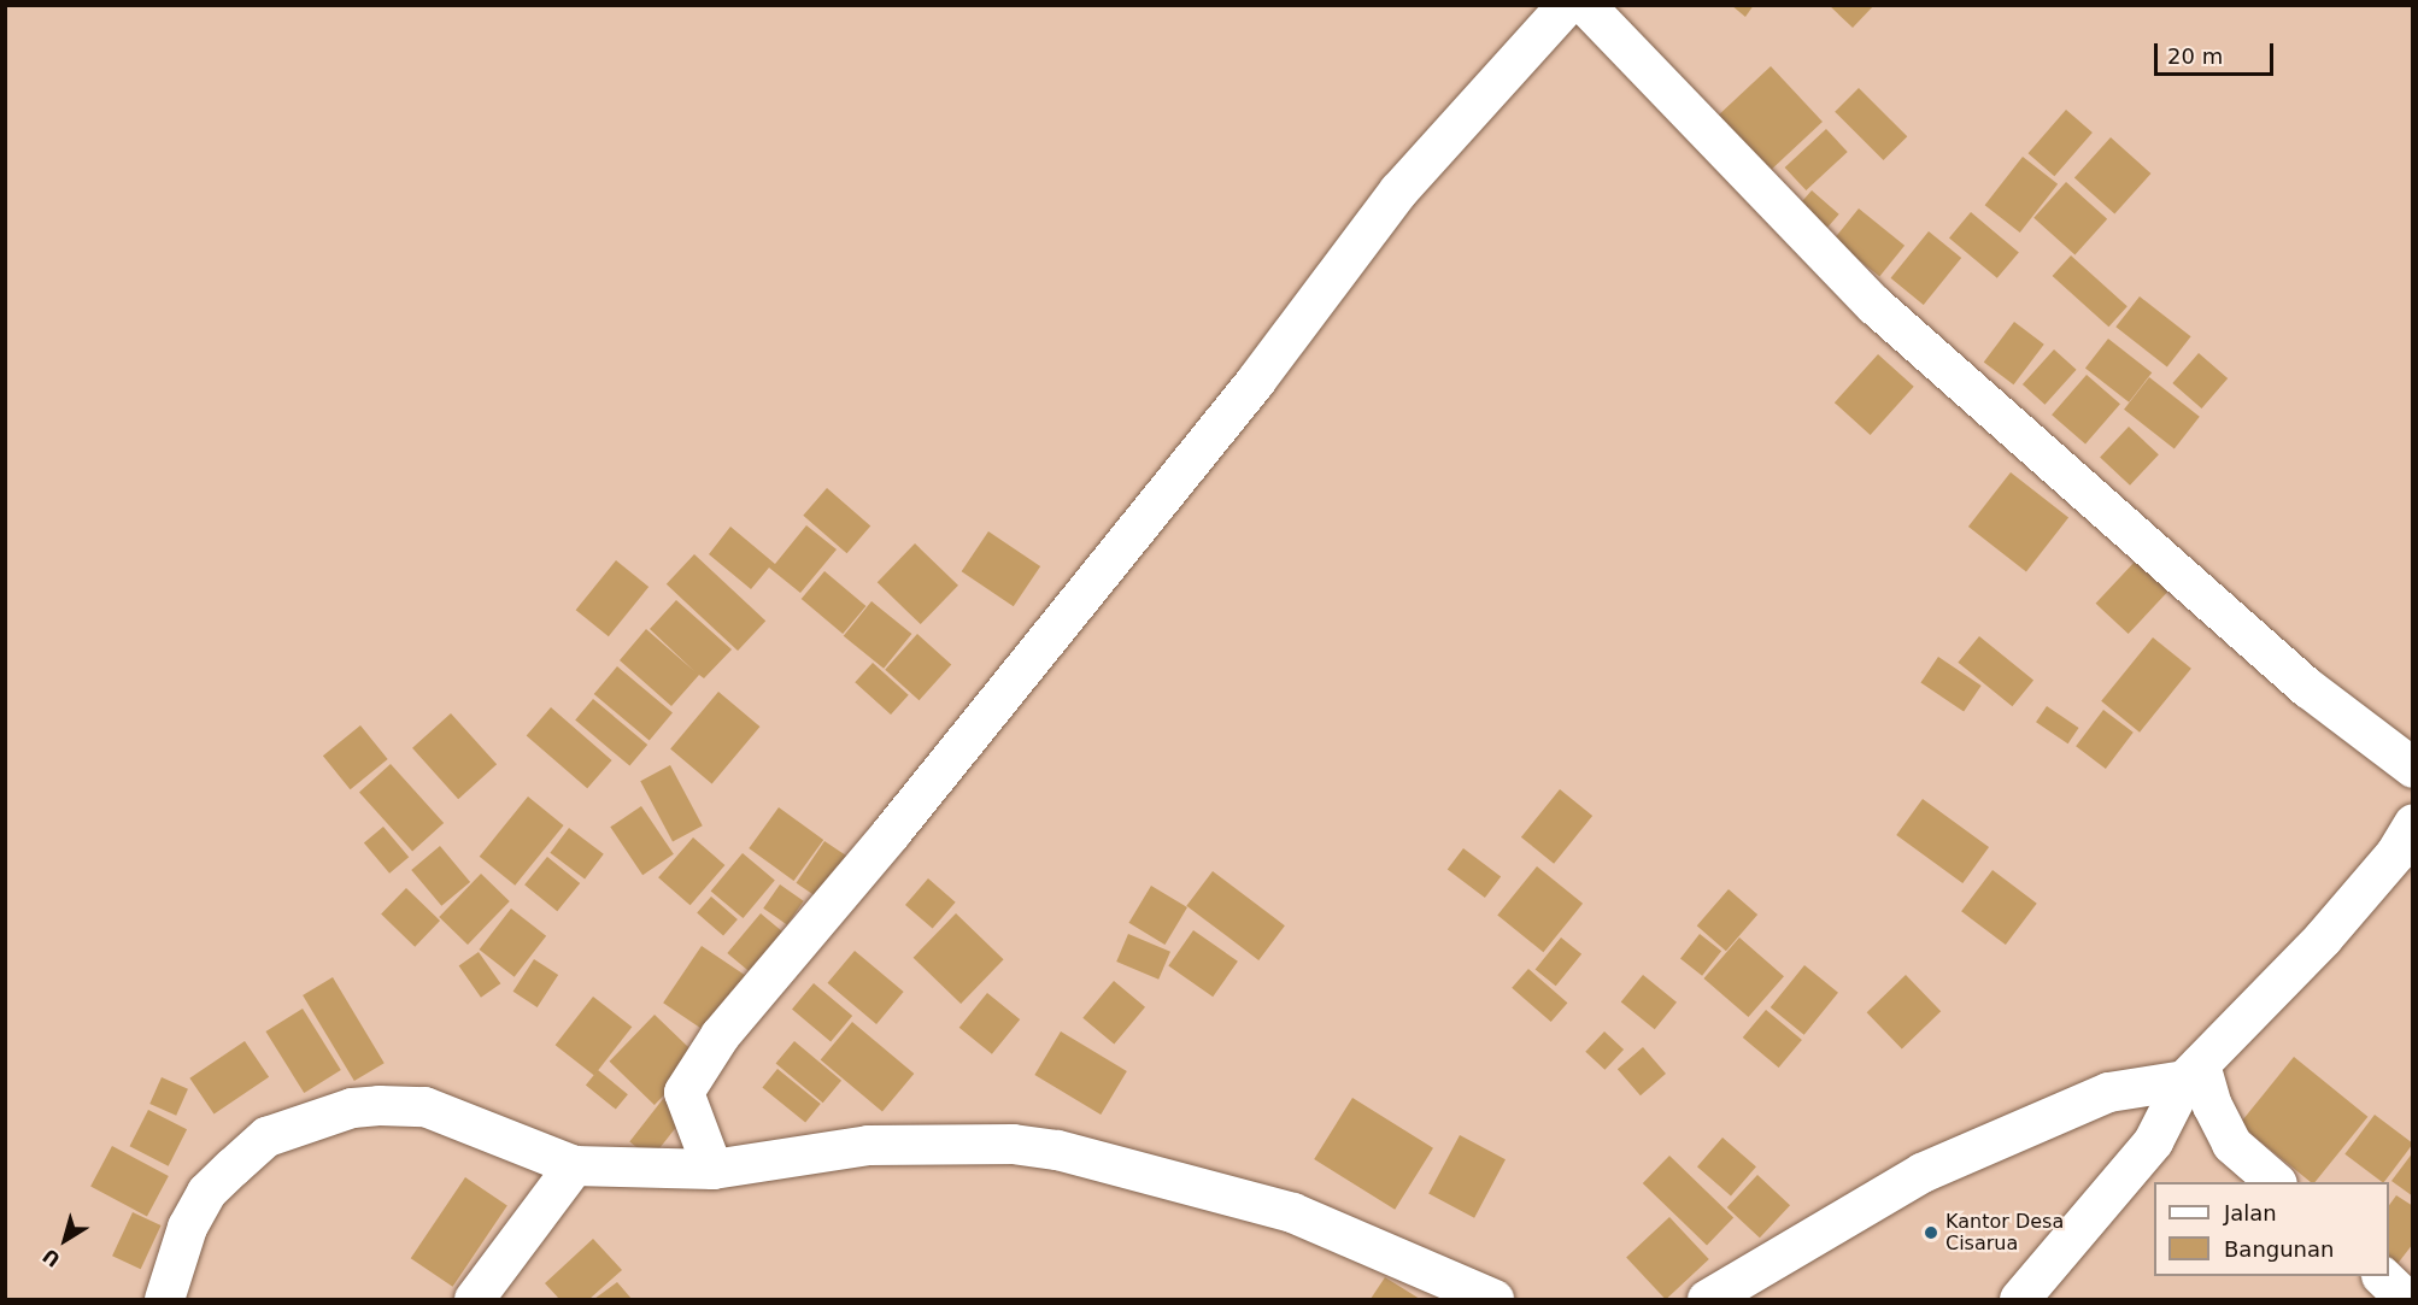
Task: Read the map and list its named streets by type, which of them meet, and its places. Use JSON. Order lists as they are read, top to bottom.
{
  "places": ["Kantor Desa Cisarua"],
  "legend": ["Jalan", "Bangunan"],
  "scale_bar": "20 m",
  "north": "bottom left"
}
